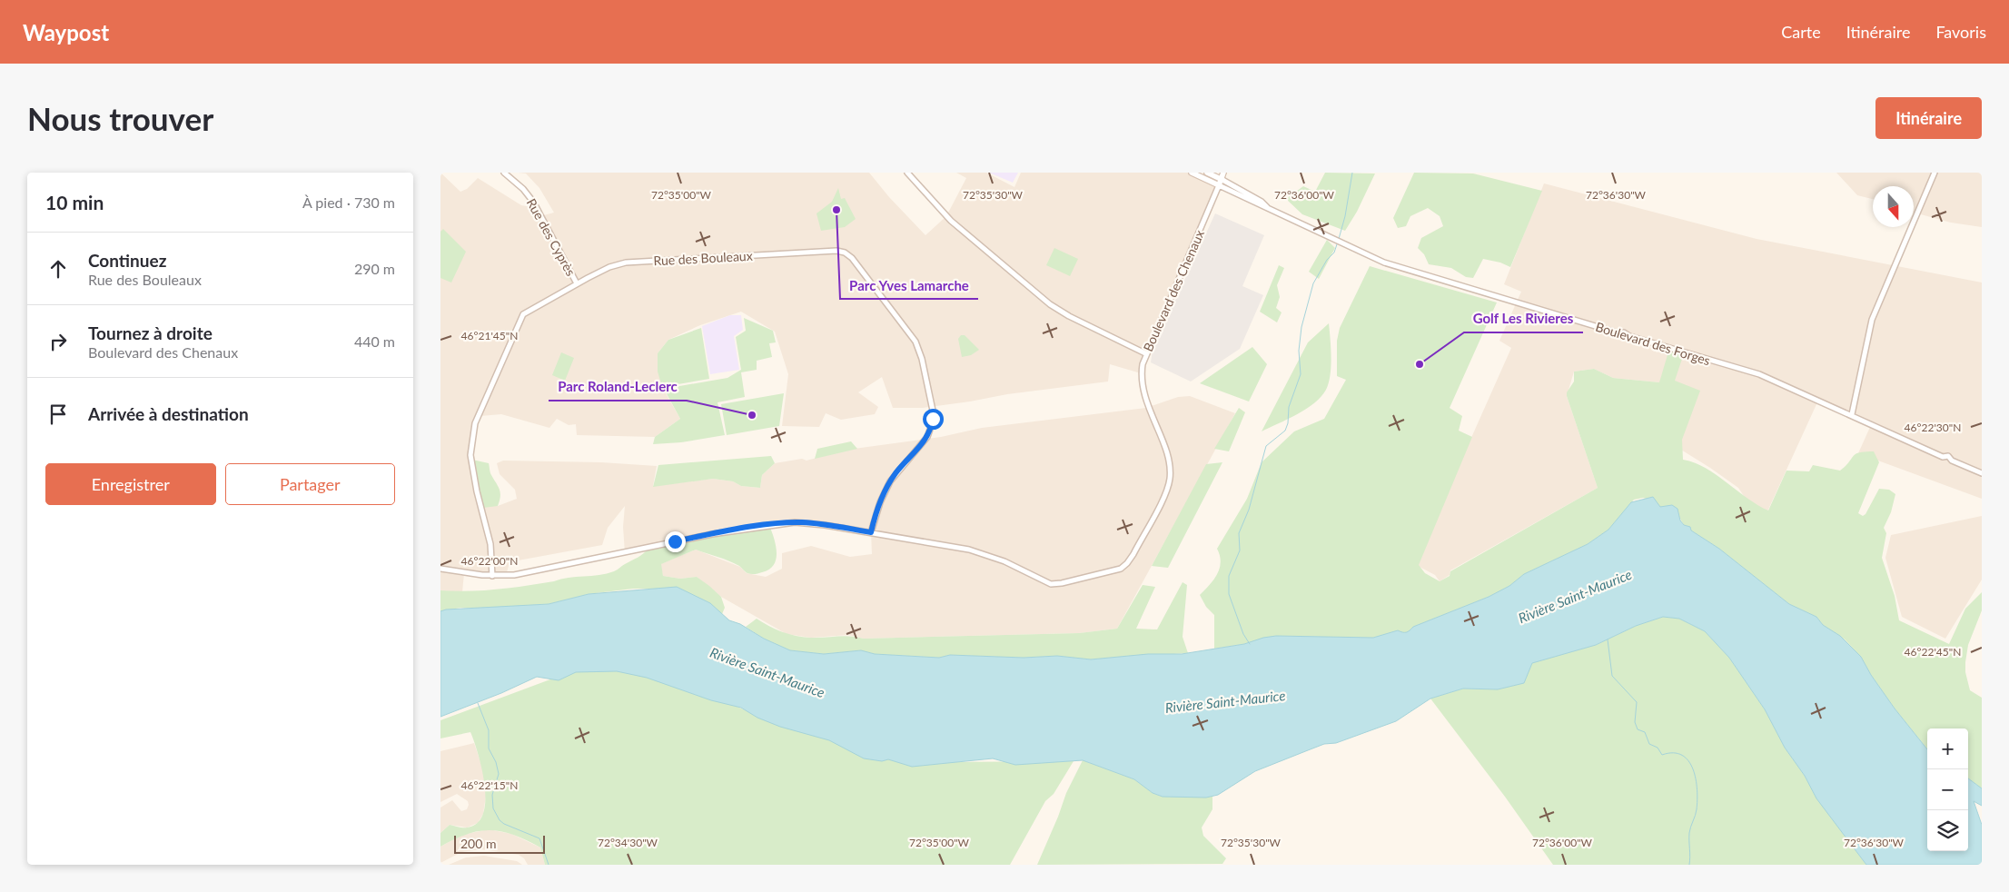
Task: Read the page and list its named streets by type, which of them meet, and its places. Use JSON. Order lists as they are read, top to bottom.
{
  "streets": {
    "main road": ["Boulevard des Chenaux", "Boulevard des Forges"],
    "street": ["Rue des Cyprès", "Rue des Bouleaux"]
  },
  "crossings": [
    ["Rue des Cyprès", "Rue des Bouleaux"],
    ["Rue des Bouleaux", "Boulevard des Chenaux"],
    ["Boulevard des Chenaux", "Boulevard des Forges"]
  ],
  "water": ["Rivière Saint-Maurice"],
  "places": ["Parc Yves Lamarche", "Golf Les Rivieres", "Parc Roland-Leclerc"],
  "scale_bar": "200 m",
  "north": "bottom",
  "page": {
    "header": "Waypost",
    "nav": ["Carte", "Itinéraire", "Favoris"],
    "buttons": [
      "Itinéraire",
      ["Enregistrer", "Partager"]
    ],
    "title": "Nous trouver",
    "heading": ["10 min", "À pied · 730 m"],
    "list": [
      ["Continuez", "Rue des Bouleaux", "290 m"],
      ["Tournez à droite", "Boulevard des Chenaux", "440 m"],
      "Arrivée à destination"
    ],
    "map_buttons": ["+", "−"],
    "scale": "200 m"
  },
  "coordinates": [
    "72°35'00\"W",
    "72°35'30\"W",
    "72°36'00\"W",
    "72°36'30\"W",
    "46°21'45\"N",
    "46°22'30\"N",
    "46°22'00\"N",
    "46°22'45\"N",
    "46°22'15\"N",
    "72°34'30\"W"
  ]
}
